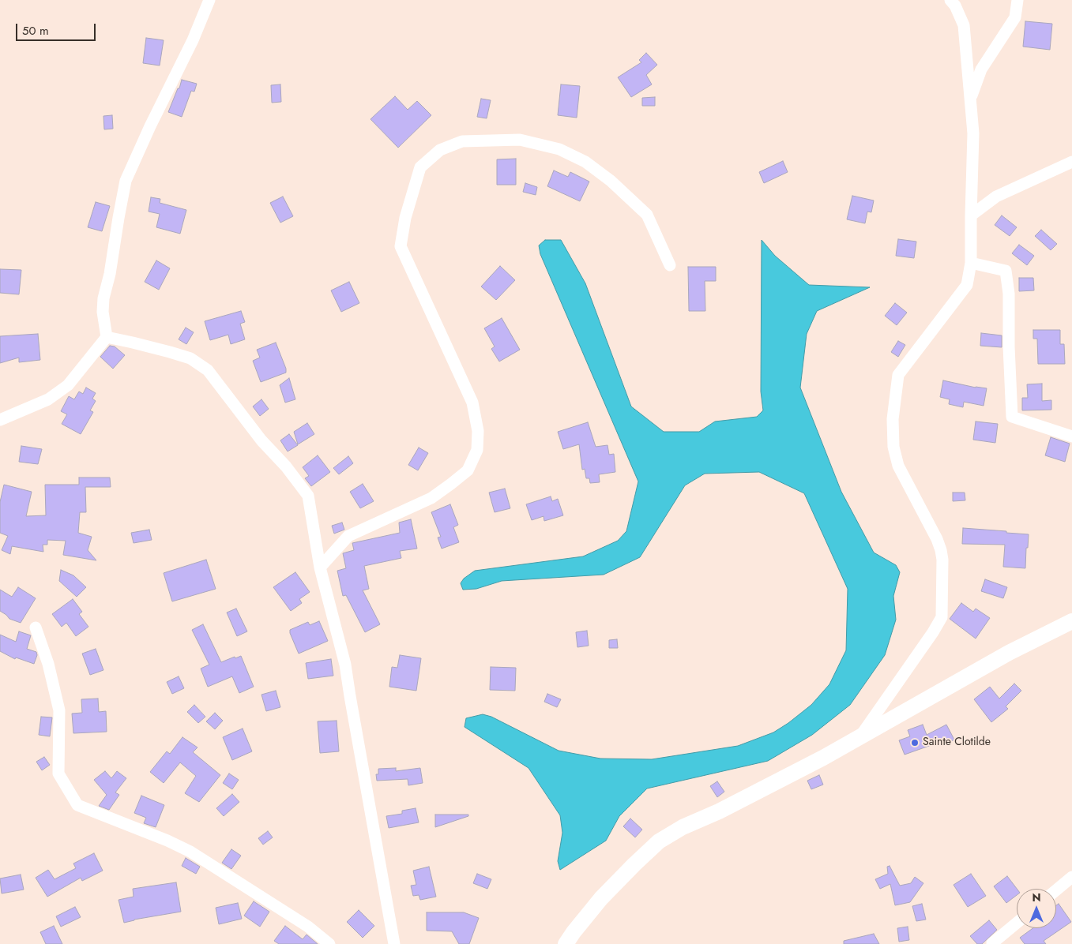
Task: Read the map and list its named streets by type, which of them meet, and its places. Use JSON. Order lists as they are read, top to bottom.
{
  "places": ["Sainte Clotilde"],
  "scale_bar": "50 m",
  "north": "top"
}
